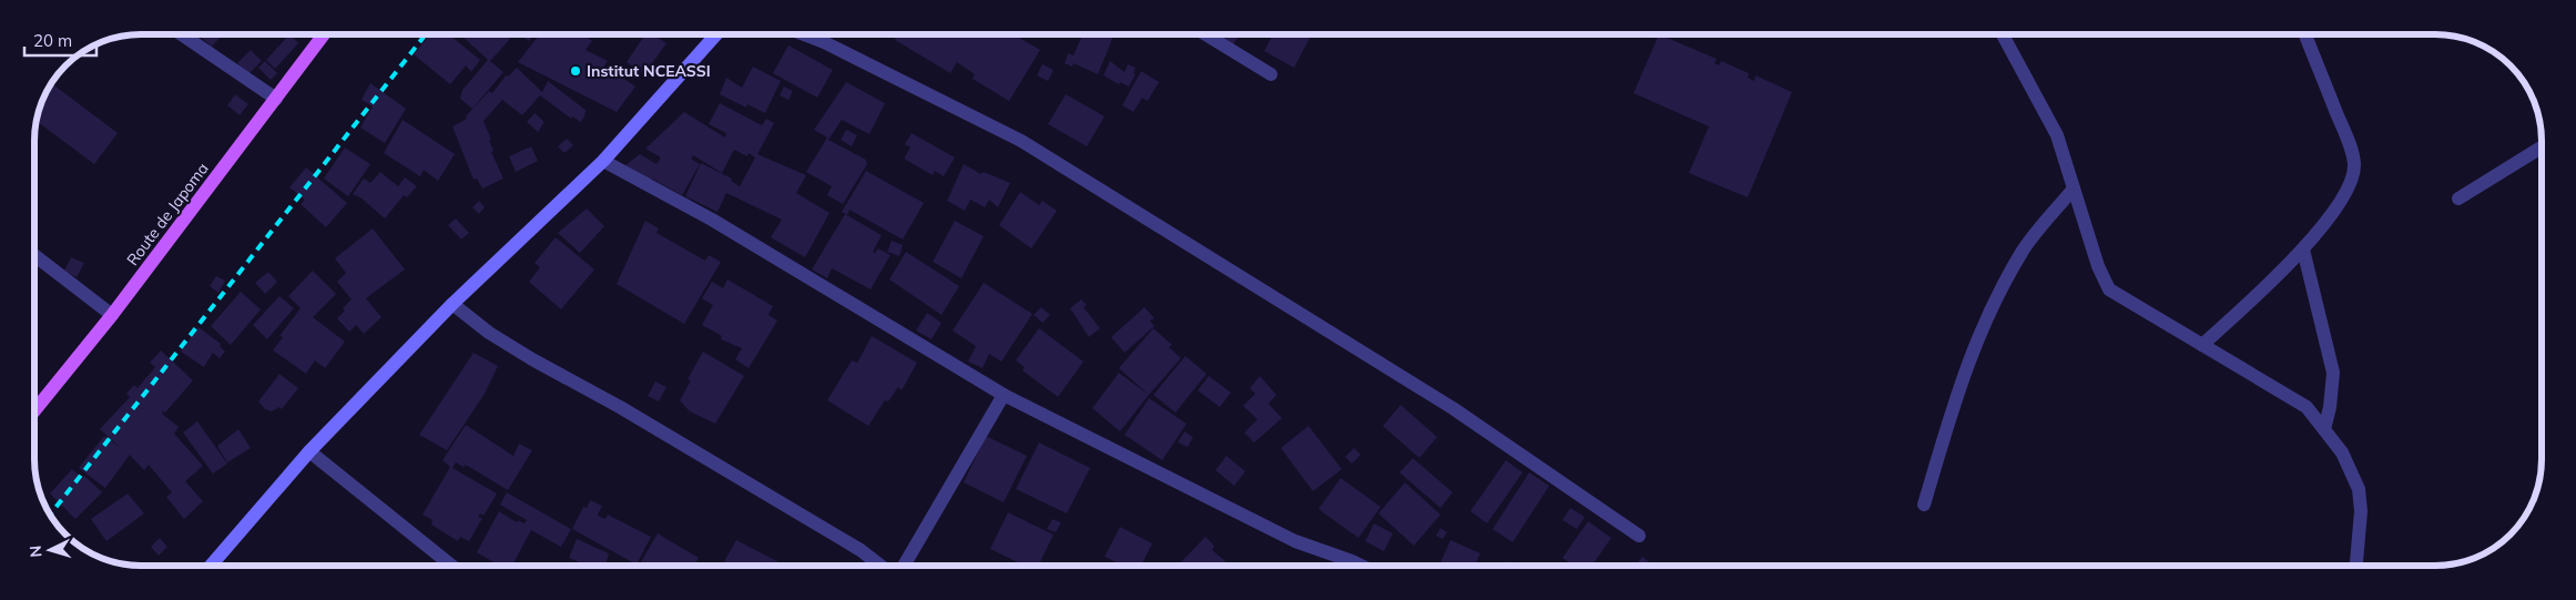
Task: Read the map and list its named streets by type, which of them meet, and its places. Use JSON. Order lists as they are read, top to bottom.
{
  "streets": {
    "main road": ["Route de Japoma"]
  },
  "places": ["Institut NCEASSI"],
  "scale_bar": "20 m",
  "north": "left"
}
